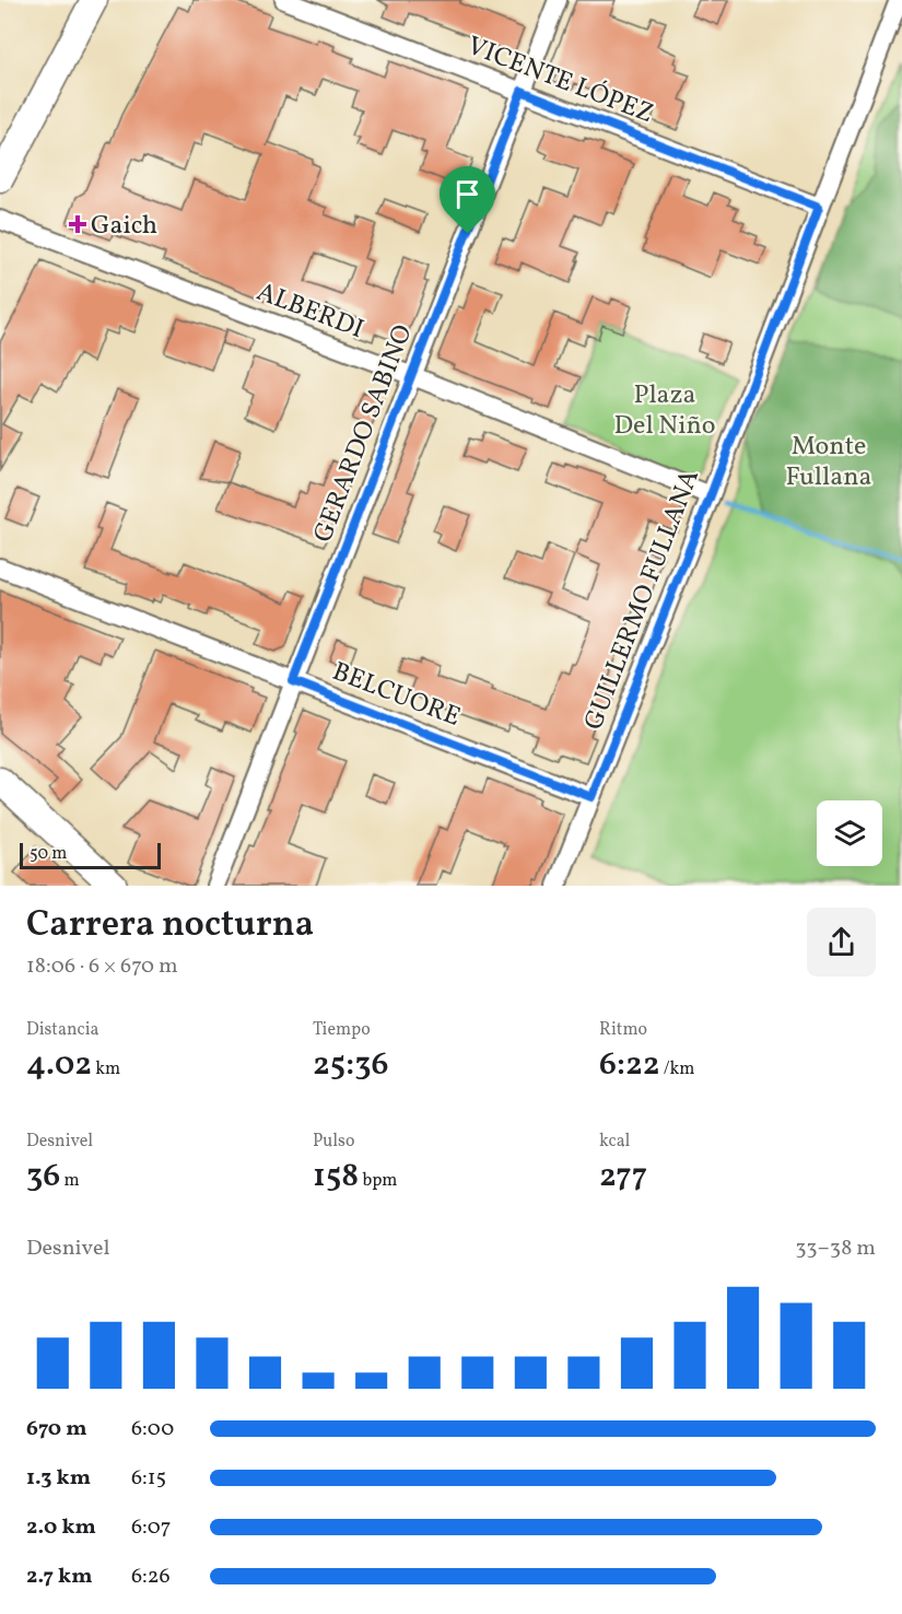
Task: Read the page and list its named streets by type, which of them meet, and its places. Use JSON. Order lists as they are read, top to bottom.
{
  "streets": {
    "street": [
      "VICENTE LÓPEZ",
      "ALBERDI",
      "GERARDO SABINO",
      "GUILLERMO FULLANA",
      "BELCUORE"
    ]
  },
  "crossings": [
    ["VICENTE LÓPEZ", "GERARDO SABINO"],
    ["VICENTE LÓPEZ", "GUILLERMO FULLANA"],
    ["ALBERDI", "GERARDO SABINO"],
    ["ALBERDI", "GUILLERMO FULLANA"],
    ["GERARDO SABINO", "BELCUORE"],
    ["GUILLERMO FULLANA", "BELCUORE"]
  ],
  "parks": ["Plaza Del Niño", "Monte Fullana"],
  "places": {
    "health": ["Gaich"]
  },
  "scale_bar": "50 m",
  "page": {
    "scale": "50 m",
    "heading": ["Carrera nocturna", "18:06 · 6 × 670 m"],
    "stats": [
      ["Distancia", "4.02 km"],
      ["Tiempo", "25:36"],
      ["Ritmo", "6:22 /km"],
      ["Desnivel", "36 m"],
      ["Pulso", "158 bpm"],
      ["kcal", "277"]
    ],
    "chart": ["Desnivel", "33–38 m"],
    "list": [
      {
        "name": "670 m",
        "note": "6:00"
      },
      {
        "name": "1.3 km",
        "note": "6:15"
      },
      {
        "name": "2.0 km",
        "note": "6:07"
      },
      {
        "name": "2.7 km",
        "note": "6:26"
      }
    ]
  }
}
